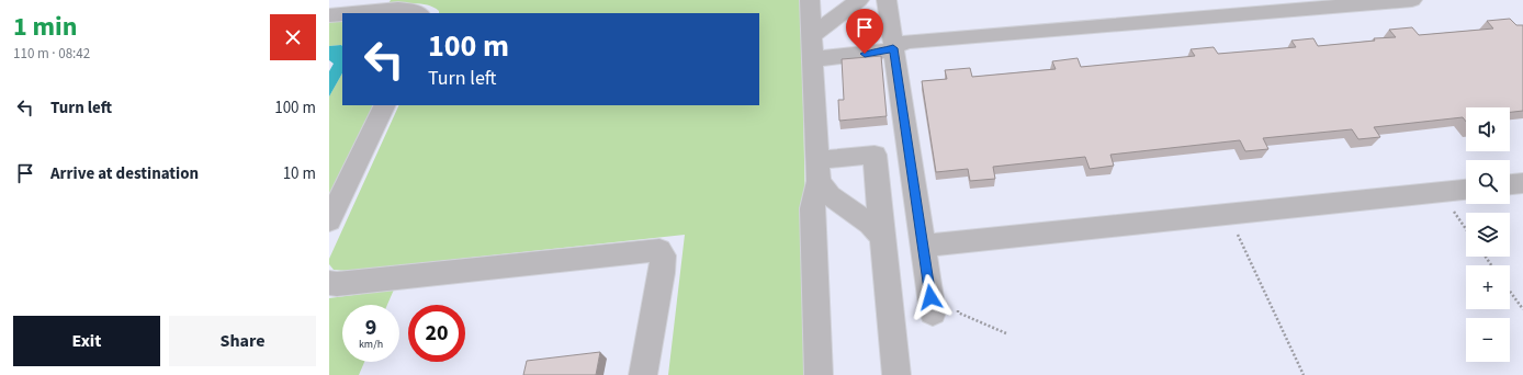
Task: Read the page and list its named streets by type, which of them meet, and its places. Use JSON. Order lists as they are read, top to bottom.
{
  "page": {
    "heading": ["1 min", "110 m · 08:42"],
    "turn": ["100 m", "Turn left"],
    "list": [
      {
        "name": "Turn left",
        "value": "100 m"
      },
      {
        "name": "Arrive at destination",
        "value": "10 m"
      }
    ],
    "map_buttons": ["+", "−"],
    "speed": "9 km/h",
    "limit": "20",
    "buttons": ["Exit", "Share"]
  }
}
